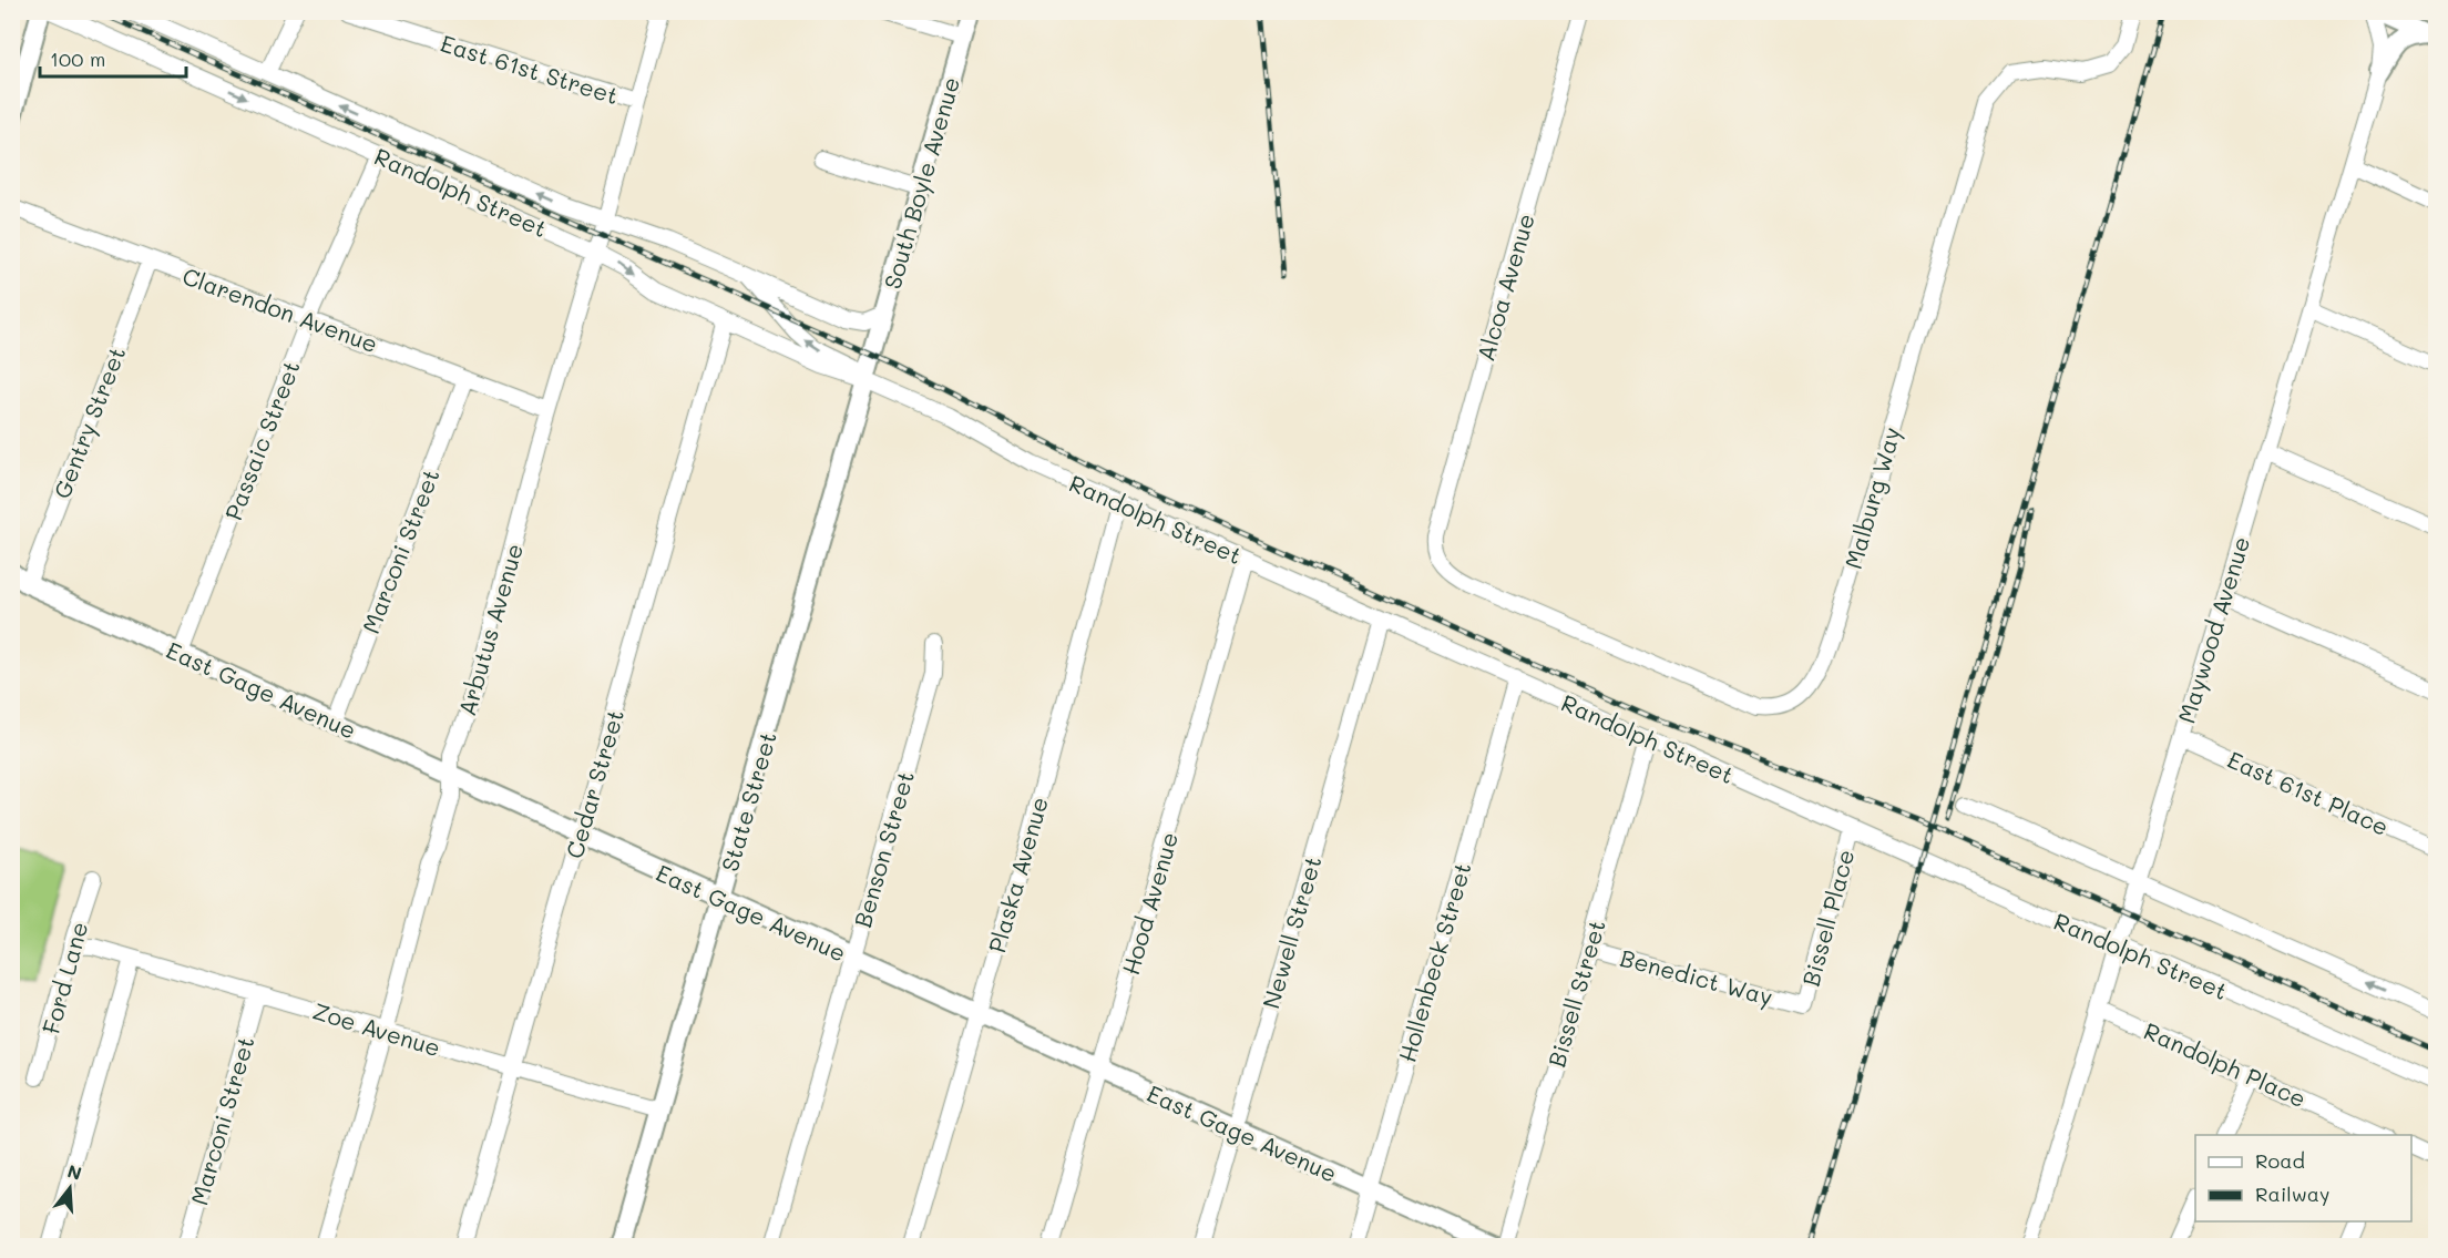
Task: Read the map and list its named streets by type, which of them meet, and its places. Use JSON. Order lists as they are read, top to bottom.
{
  "streets": {
    "main road": ["South Boyle Avenue", "East Gage Avenue", "State Street"],
    "street": [
      "East 61st Street",
      "Randolph Street",
      "Alcoa Avenue",
      "Clarendon Avenue",
      "Gentry Street",
      "Passaic Street",
      "Malburg Way",
      "Marconi Street",
      "Arbutus Avenue",
      "Maywood Avenue",
      "Cedar Street",
      "East 61st Place",
      "Benson Street",
      "Plaska Avenue",
      "Hood Avenue",
      "Bissell Place",
      "Newell Street",
      "Hollenbeck Street",
      "Benedict Way",
      "Ford Lane",
      "Bissell Street",
      "Zoe Avenue",
      "Randolph Place"
    ]
  },
  "crossings": [
    ["East 61st Street", "Arbutus Avenue"],
    ["South Boyle Avenue", "State Street"],
    ["Randolph Street", "Passaic Street"],
    ["Randolph Street", "Arbutus Avenue"],
    ["Randolph Street", "Maywood Avenue"],
    ["Randolph Street", "Cedar Street"],
    ["Randolph Street", "State Street"],
    ["Randolph Street", "Plaska Avenue"],
    ["Randolph Street", "Hood Avenue"],
    ["Randolph Street", "Bissell Place"],
    ["Randolph Street", "Newell Street"],
    ["Randolph Street", "Hollenbeck Street"],
    ["Randolph Street", "Bissell Street"],
    ["Alcoa Avenue", "Malburg Way"],
    ["Clarendon Avenue", "Gentry Street"],
    ["Clarendon Avenue", "Passaic Street"],
    ["Clarendon Avenue", "Marconi Street"],
    ["Clarendon Avenue", "Arbutus Avenue"],
    ["Gentry Street", "East Gage Avenue"],
    ["Passaic Street", "East Gage Avenue"],
    ["Marconi Street", "East Gage Avenue"],
    ["Marconi Street", "Zoe Avenue"],
    ["Arbutus Avenue", "East Gage Avenue"],
    ["Arbutus Avenue", "Zoe Avenue"],
    ["Maywood Avenue", "East 61st Place"],
    ["Maywood Avenue", "Randolph Place"],
    ["East Gage Avenue", "Cedar Street"],
    ["East Gage Avenue", "State Street"],
    ["East Gage Avenue", "Benson Street"],
    ["East Gage Avenue", "Plaska Avenue"],
    ["East Gage Avenue", "Hood Avenue"],
    ["East Gage Avenue", "Newell Street"],
    ["East Gage Avenue", "Hollenbeck Street"],
    ["Cedar Street", "Zoe Avenue"],
    ["State Street", "Zoe Avenue"],
    ["Bissell Place", "Benedict Way"],
    ["Benedict Way", "Bissell Street"],
    ["Ford Lane", "Zoe Avenue"]
  ],
  "legend": ["Road", "Railway"],
  "scale_bar": "100 m",
  "north": "top"
}
